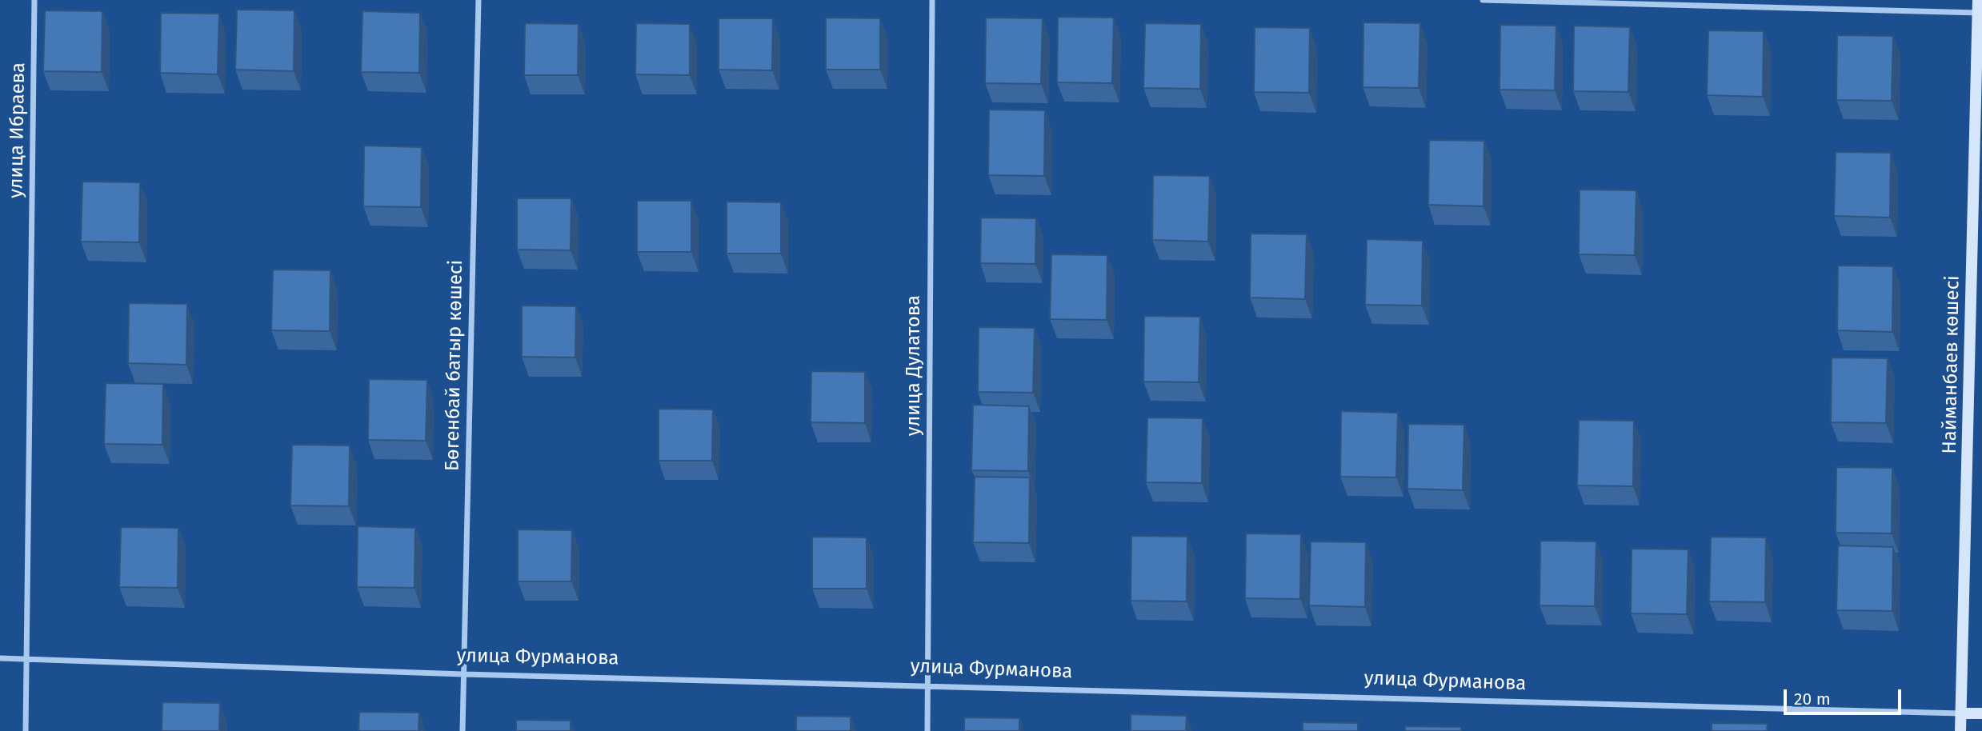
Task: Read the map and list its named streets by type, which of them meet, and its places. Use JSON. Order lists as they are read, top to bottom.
{
  "streets": {
    "main road": ["Найманбаев көшесі", "улица Фурманова"],
    "street": ["улица Ибраева", "Бөгенбай батыр көшесі", "улица Дулатова"]
  },
  "crossings": [
    ["улица Ибраева", "улица Фурманова"],
    ["Найманбаев көшесі", "улица Фурманова"],
    ["Бөгенбай батыр көшесі", "улица Фурманова"],
    ["улица Дулатова", "улица Фурманова"]
  ],
  "scale_bar": "20 m"
}
